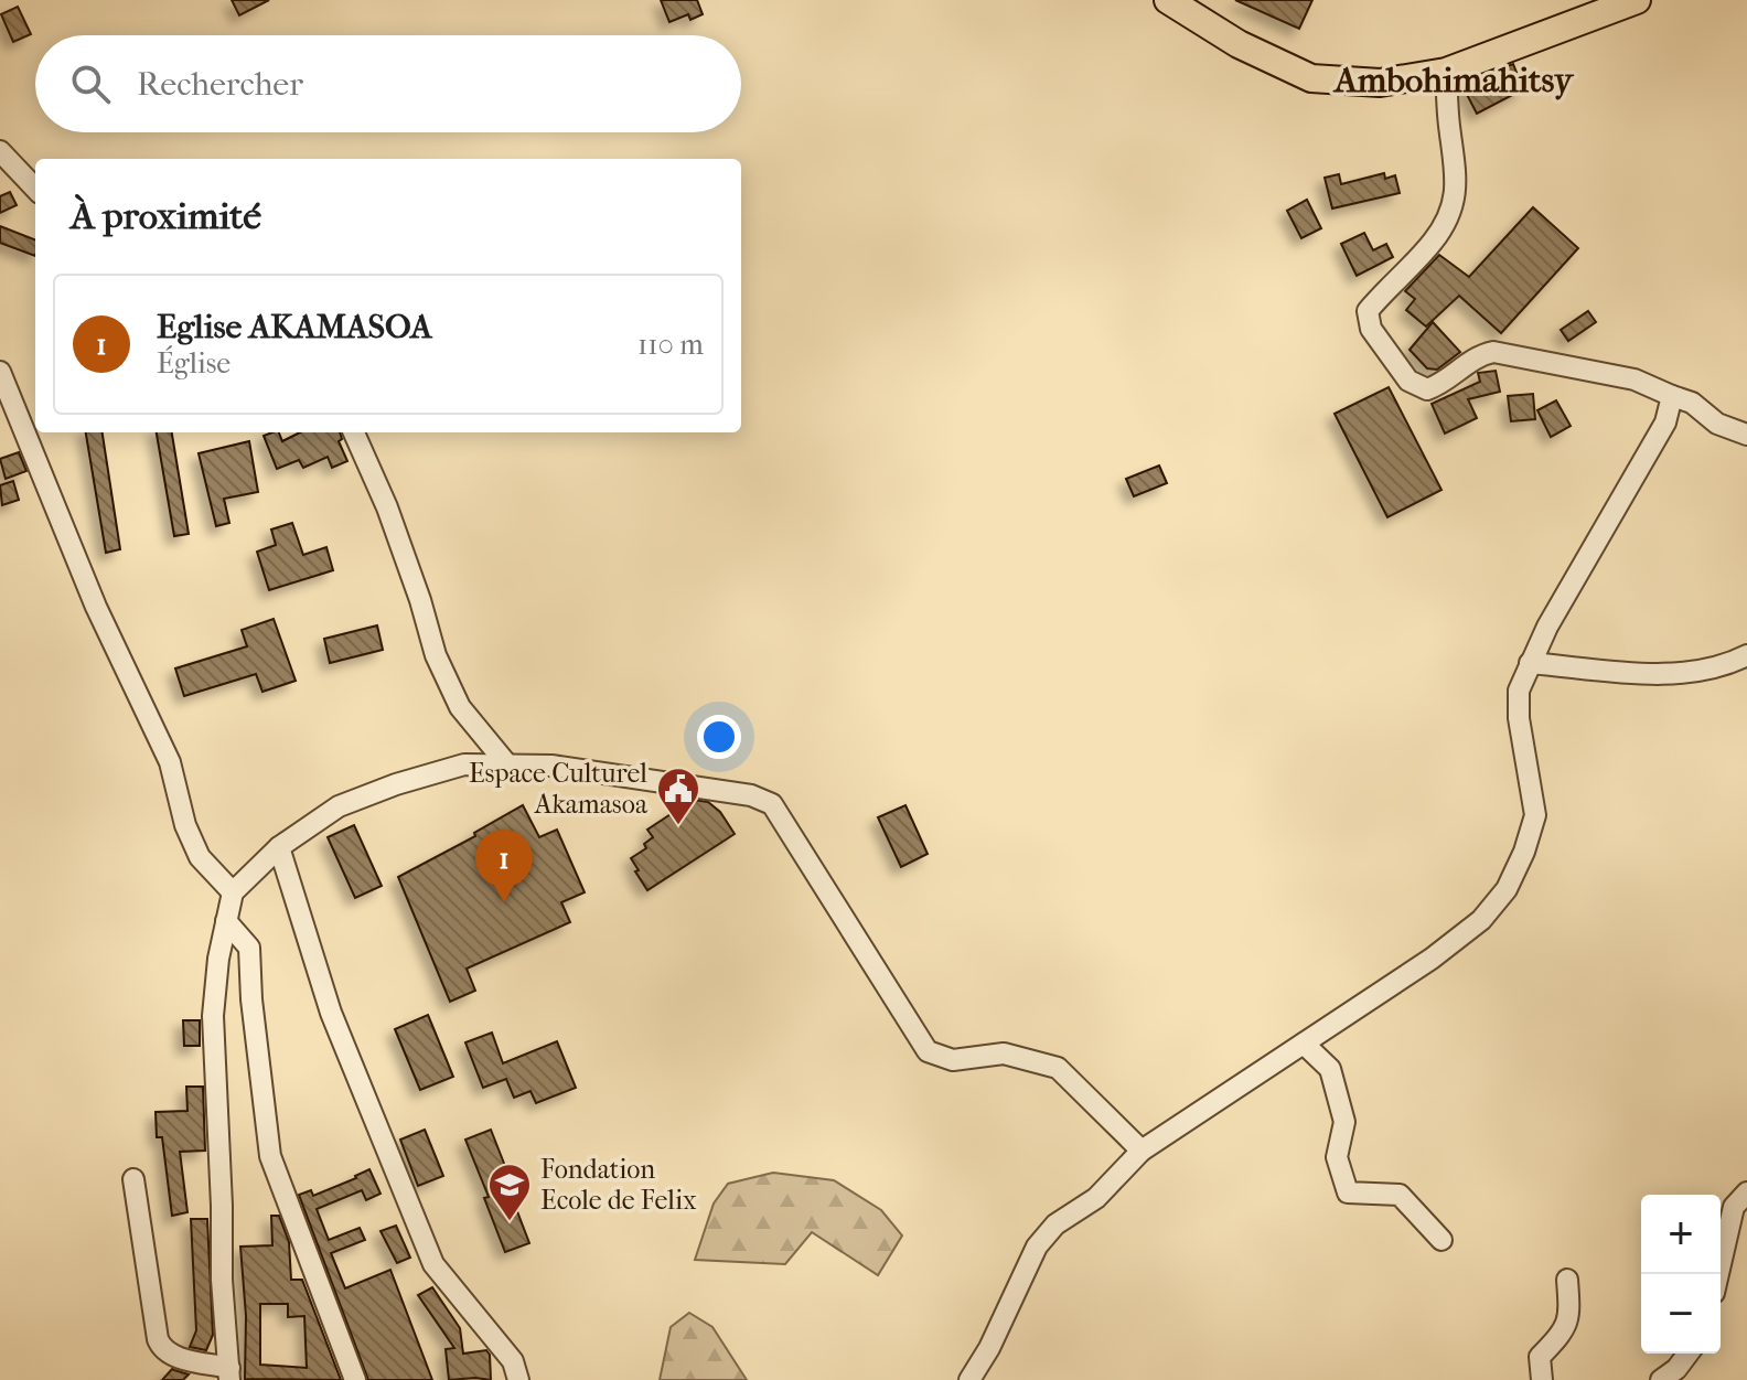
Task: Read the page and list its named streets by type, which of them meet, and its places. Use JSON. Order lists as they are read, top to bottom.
{
  "districts": ["Ambohimahitsy"],
  "places": {
    "public building": ["Espace Culturel Akamasoa"],
    "school or university": ["Fondation Ecole de Felix"]
  },
  "page": {
    "search": "Rechercher",
    "heading": "À proximité",
    "list": [
      {
        "mark": "1",
        "name": "Eglise AKAMASOA",
        "note": "Église",
        "value": "110 m"
      }
    ],
    "pins": "1",
    "map_buttons": ["+", "−"]
  }
}
